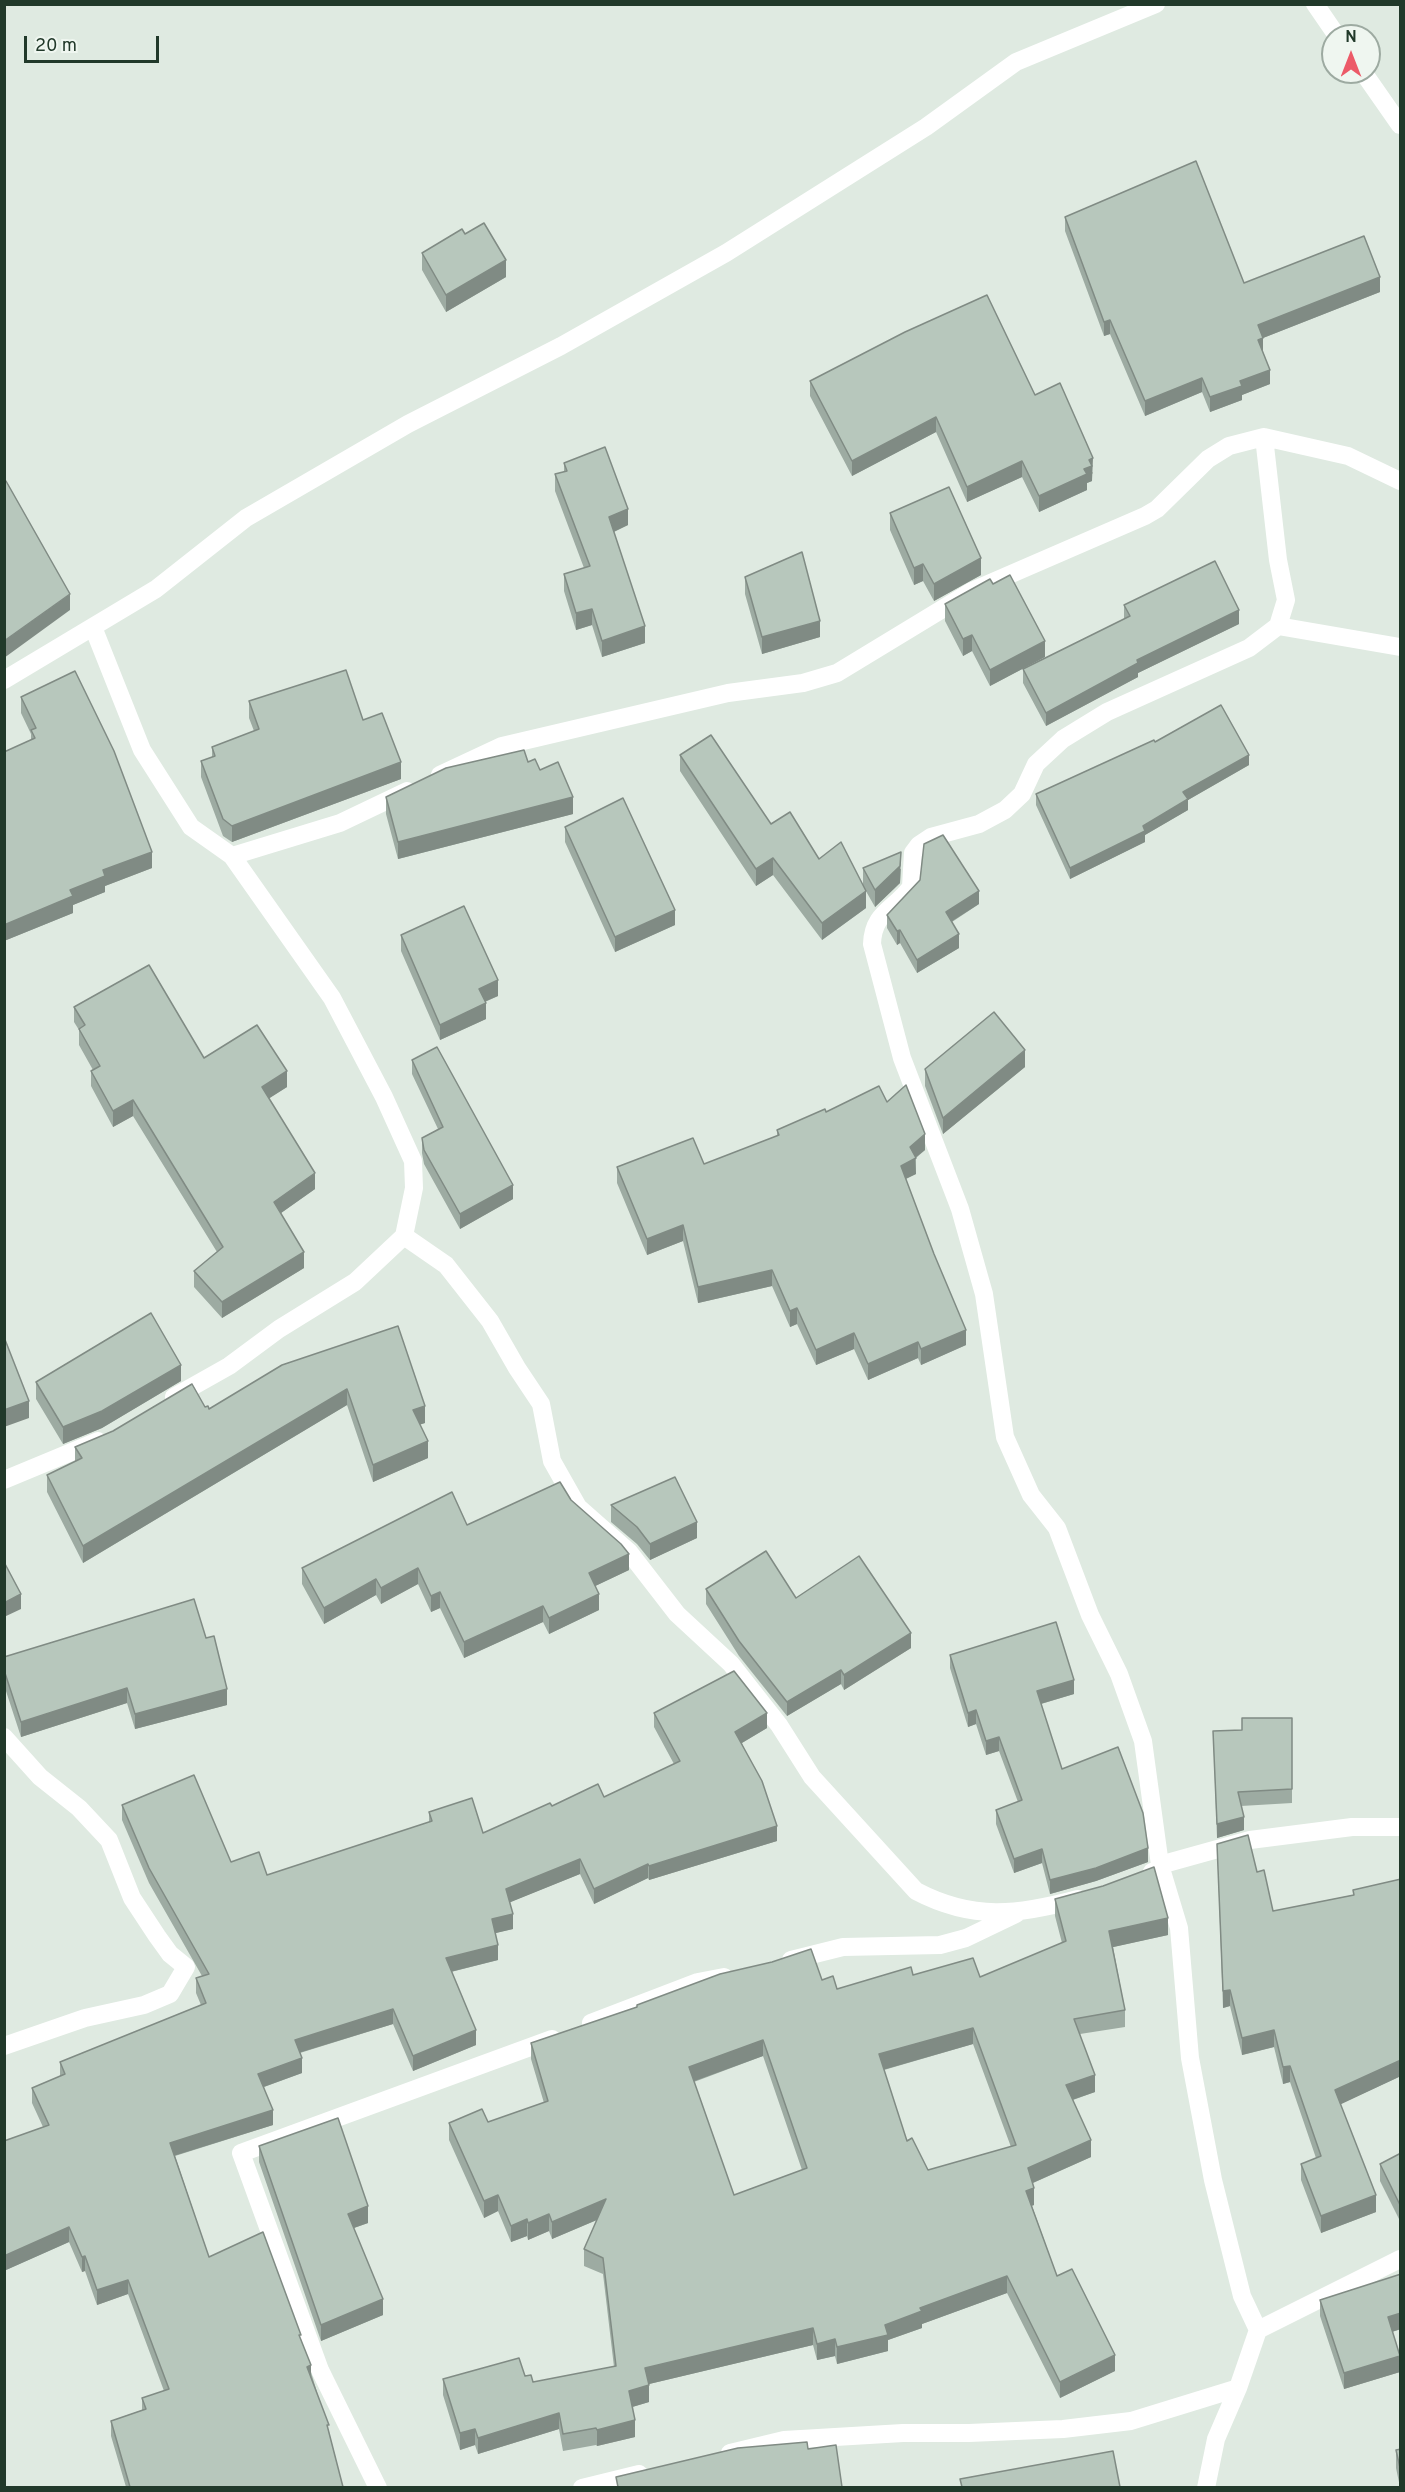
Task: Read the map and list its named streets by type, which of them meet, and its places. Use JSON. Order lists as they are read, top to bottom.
{
  "scale_bar": "20 m",
  "north": "top"
}
